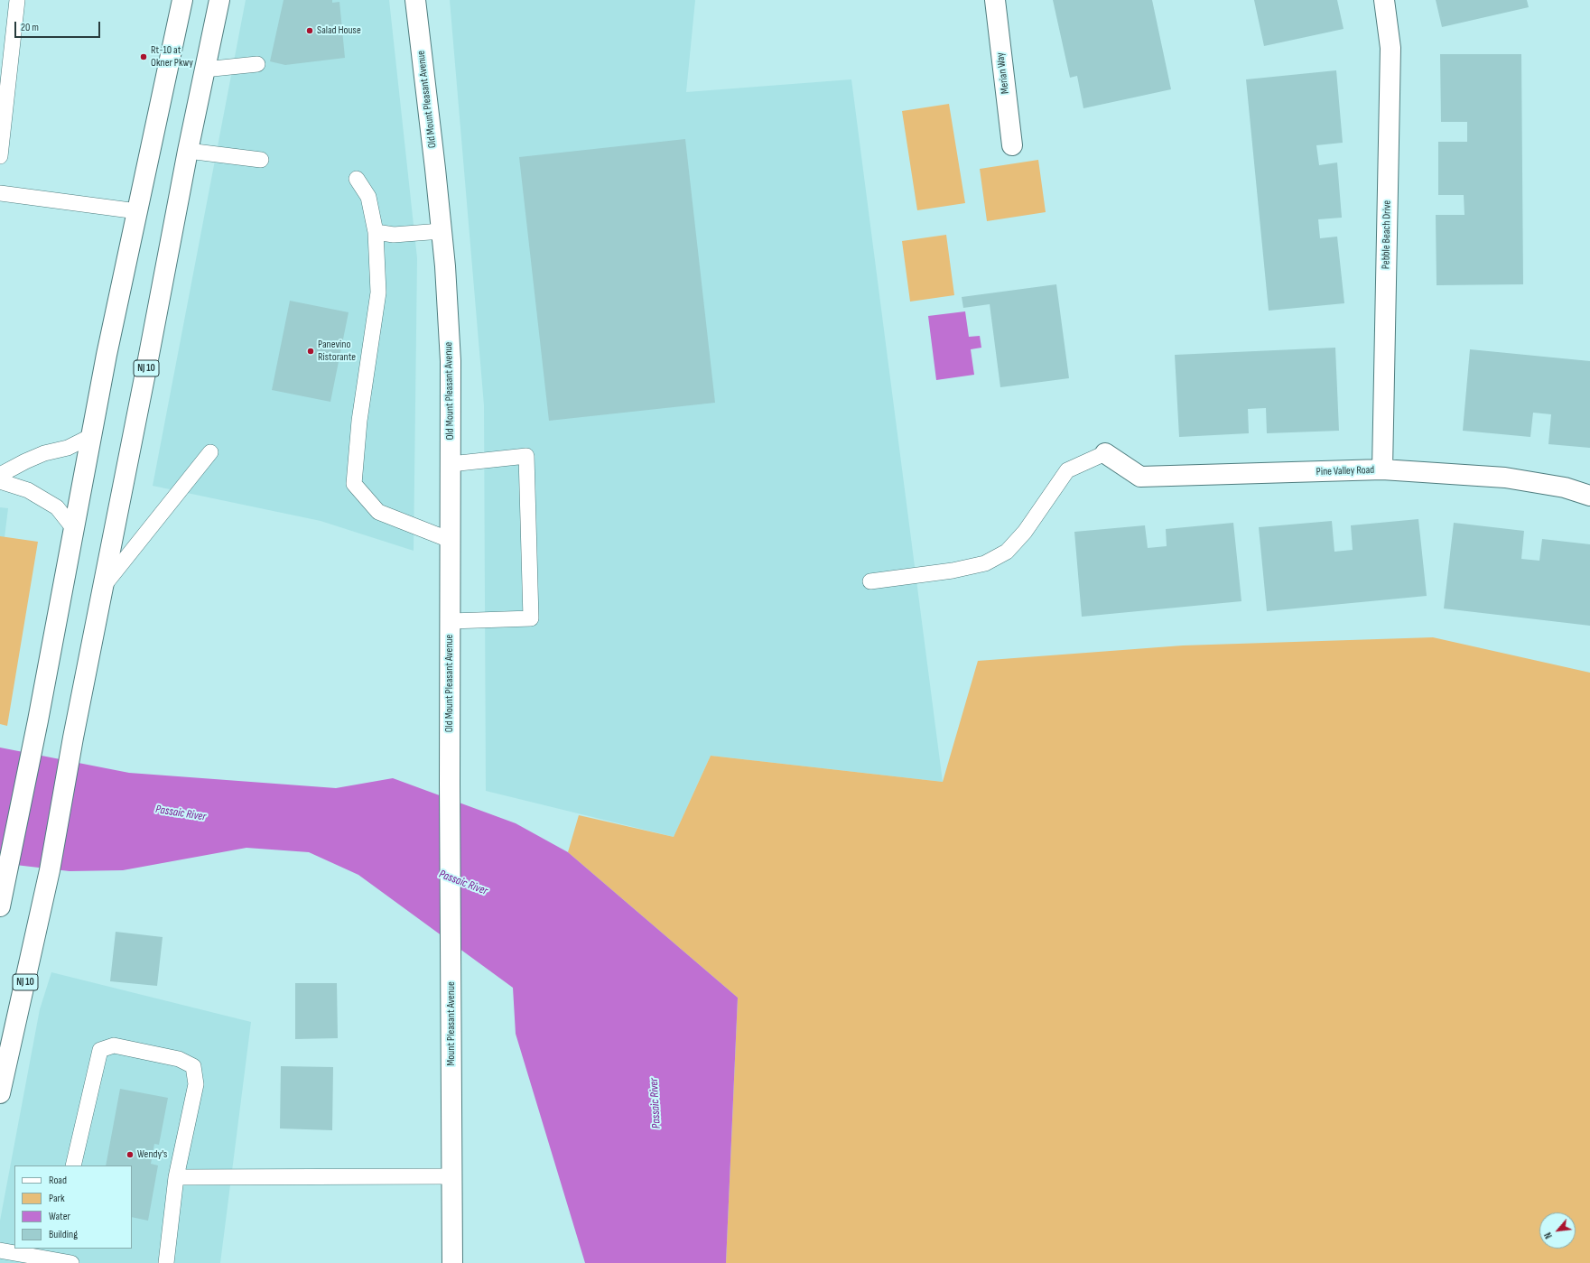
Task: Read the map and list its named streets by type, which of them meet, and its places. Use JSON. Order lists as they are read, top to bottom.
{
  "streets": {
    "street": [
      "Merian Way",
      "Old Mount Pleasant Avenue",
      "Pebble Beach Drive",
      "NJ 10",
      "Pine Valley Road",
      "Mount Pleasant Avenue"
    ]
  },
  "crossings": [
    ["Old Mount Pleasant Avenue", "Mount Pleasant Avenue"],
    ["Pebble Beach Drive", "Pine Valley Road"]
  ],
  "water": ["Passaic River"],
  "places": [
    "Salad House",
    "Rt-10 at Okner Pkwy",
    "Panevino Ristorante",
    "Wendy's"
  ],
  "legend": [
    "Road",
    "Park",
    "Water",
    "Building"
  ],
  "scale_bar": "20 m",
  "north": "bottom left"
}
